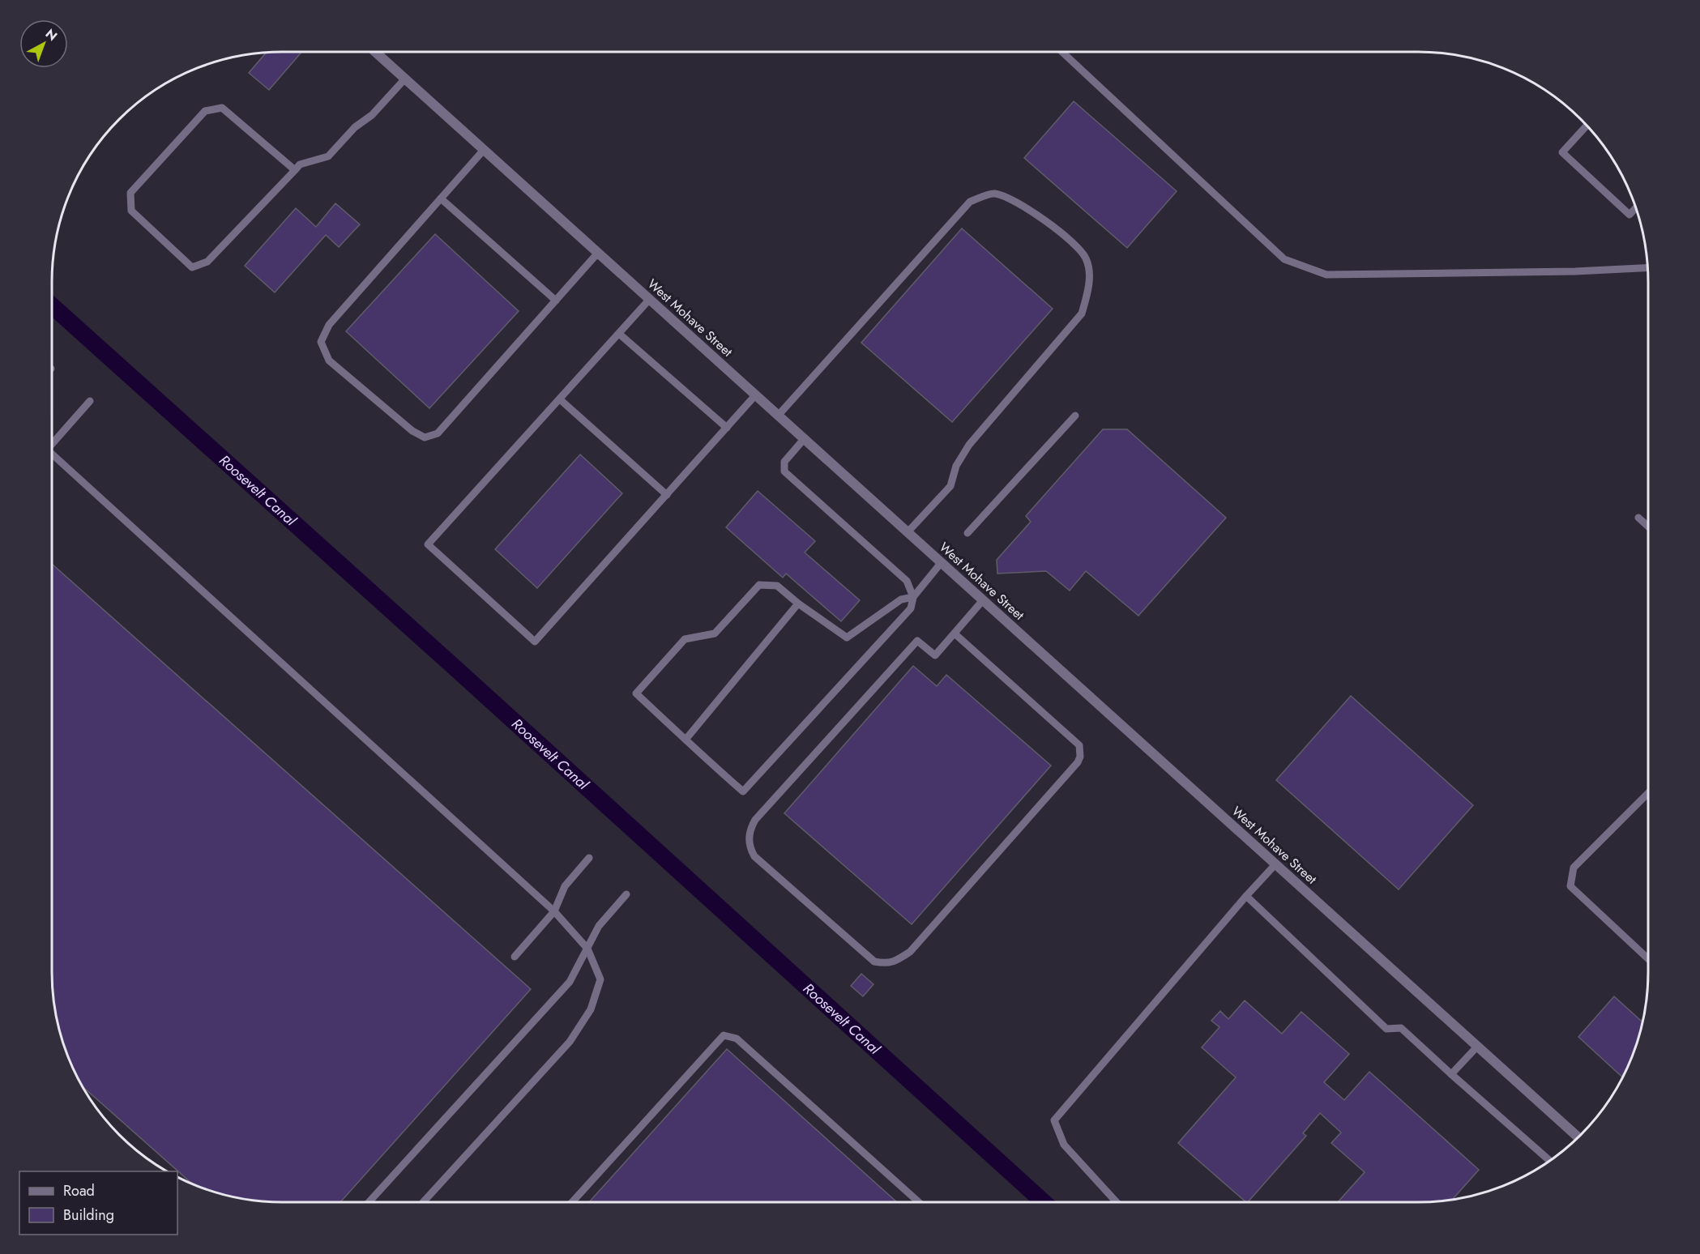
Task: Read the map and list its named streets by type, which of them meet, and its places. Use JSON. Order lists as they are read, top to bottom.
{
  "streets": {
    "street": ["West Mohave Street"]
  },
  "water": ["Roosevelt Canal"],
  "legend": ["Road", "Building"],
  "north": "top right"
}
